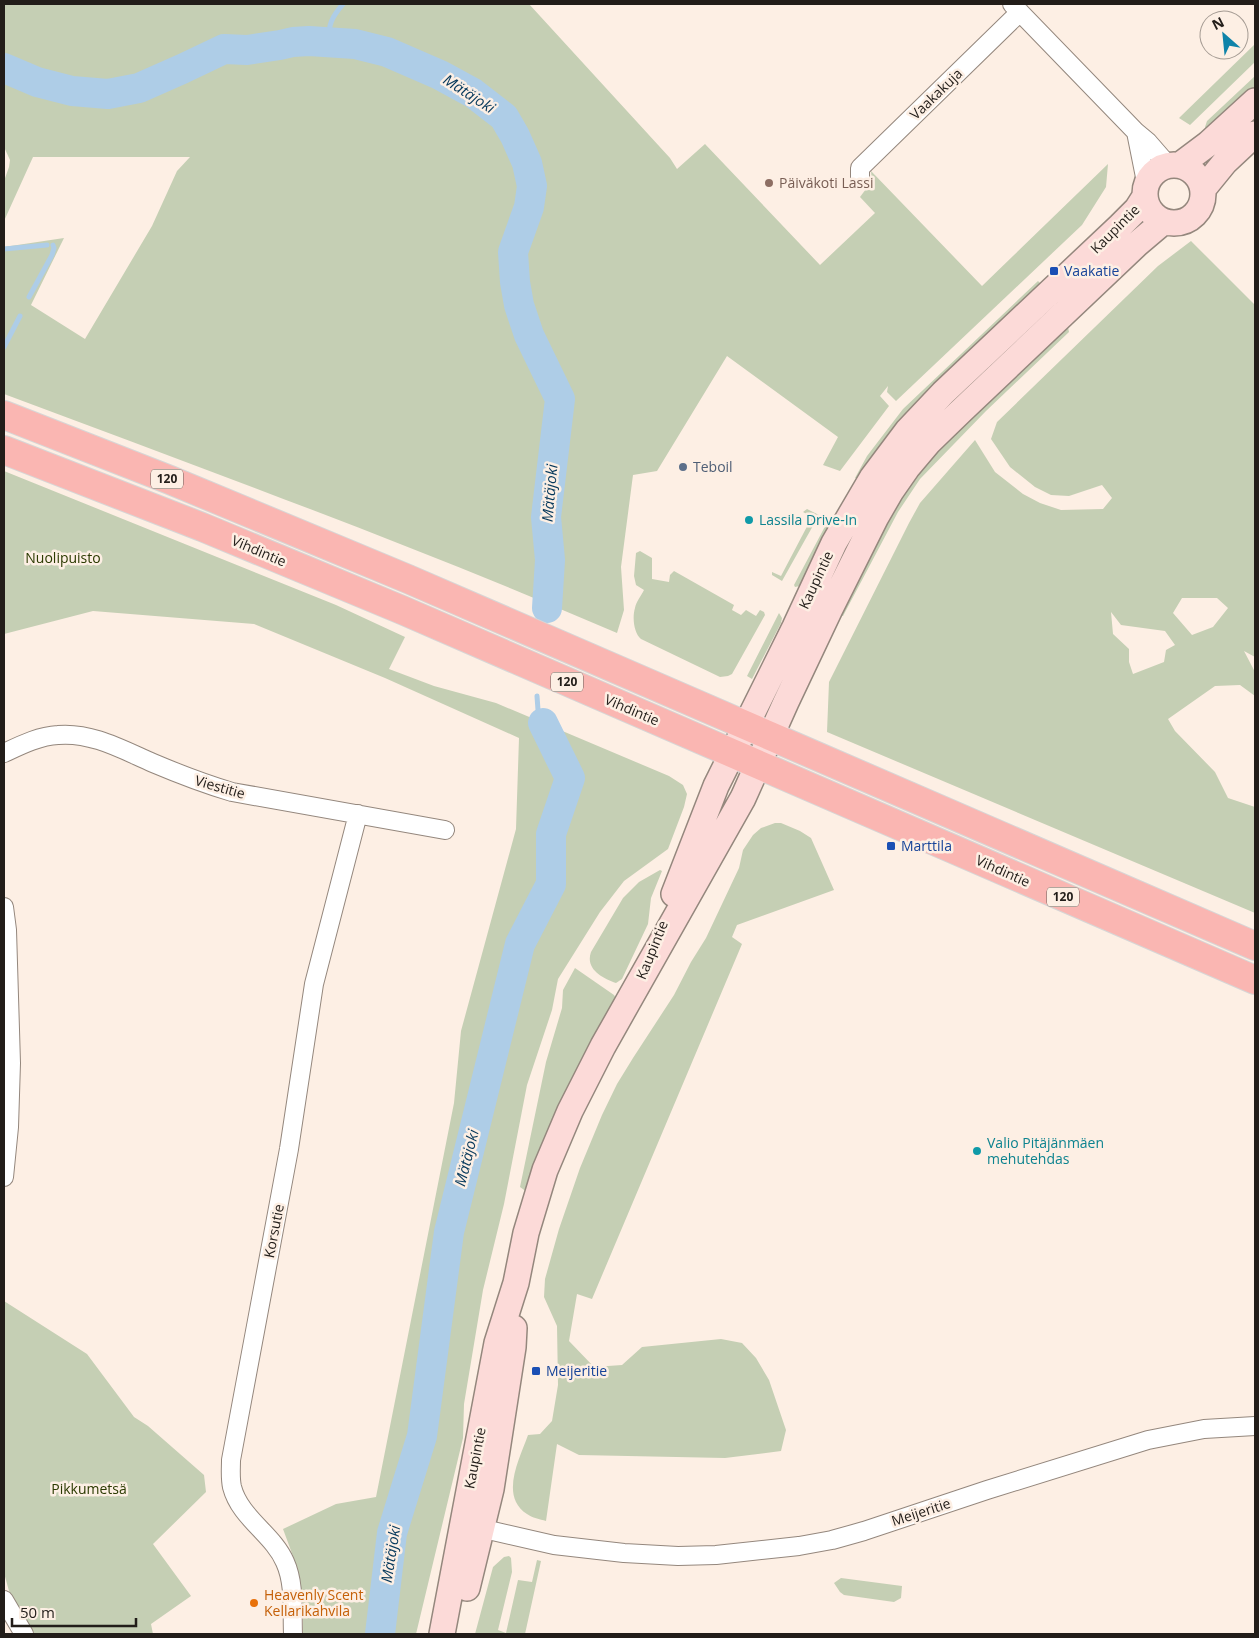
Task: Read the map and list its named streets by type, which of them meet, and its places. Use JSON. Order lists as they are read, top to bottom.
{
  "streets": {
    "main road": ["Kaupintie", "120", "Vihdintie"],
    "street": [
      "Vaakakuja",
      "Viestitie",
      "Korsutie",
      "Meijeritie"
    ]
  },
  "crossings": [
    ["Kaupintie", "120"],
    ["Kaupintie", "Vihdintie"],
    ["Kaupintie", "Meijeritie"],
    ["Viestitie", "Korsutie"]
  ],
  "water": ["Mätäjoki"],
  "parks": ["Nuolipuisto", "Pikkumetsä"],
  "places": {
    "other": [
      "Päiväkoti Lassi",
      "Teboil",
      "Lassila Drive-In",
      "Valio Pitäjänmäen mehutehdas",
      "Heavenly Scent Kellarikahvila"
    ],
    "transit": ["Vaakatie", "Marttila", "Meijeritie"]
  },
  "scale_bar": "50 m",
  "north": "top left"
}
